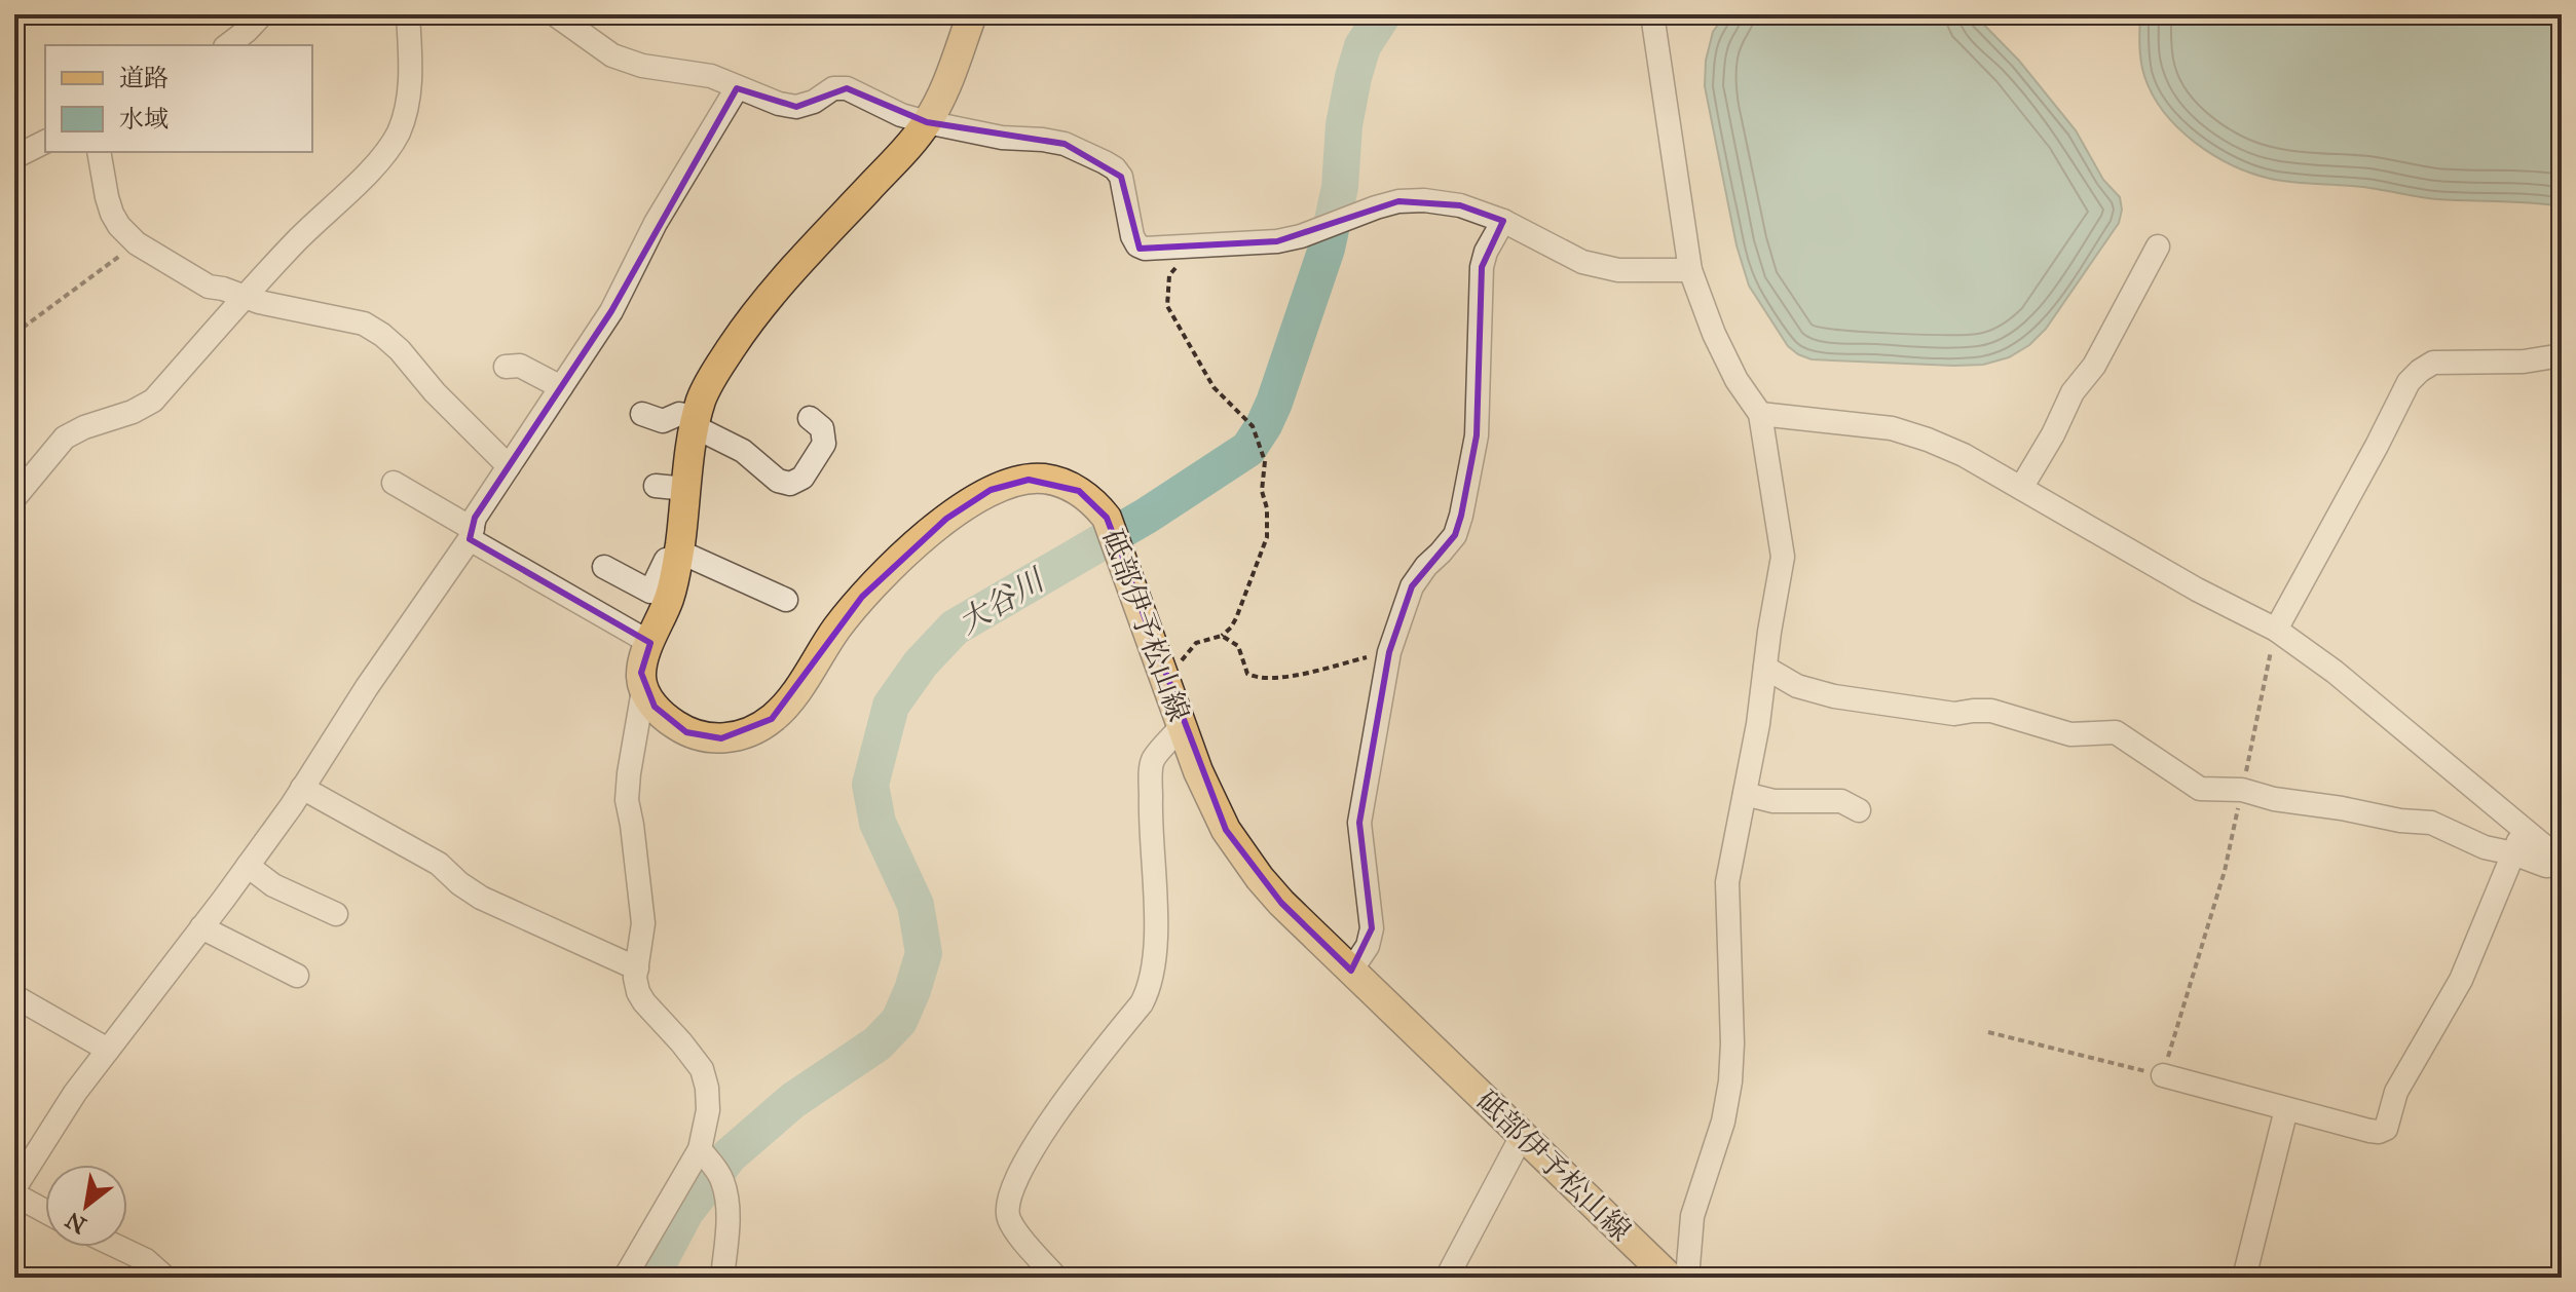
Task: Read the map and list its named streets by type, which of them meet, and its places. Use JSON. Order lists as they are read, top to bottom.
{
  "streets": {
    "main road": ["砥部伊予松山線"]
  },
  "water": ["大谷川"],
  "legend": ["道路", "水域"],
  "north": "bottom left"
}
